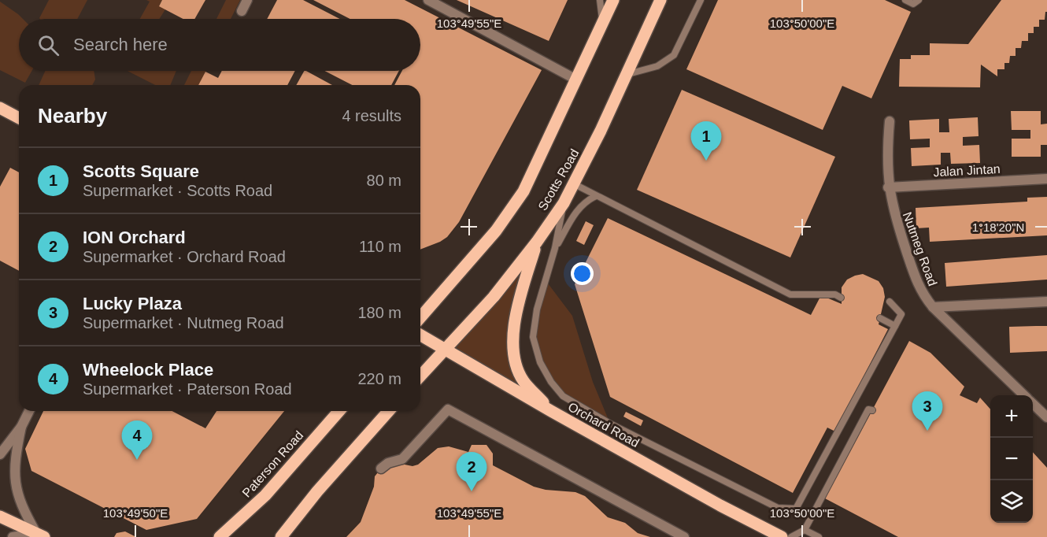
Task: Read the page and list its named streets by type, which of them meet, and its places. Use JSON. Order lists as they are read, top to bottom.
{
  "streets": {
    "main road": ["Scotts Road", "Orchard Road", "Paterson Road"],
    "street": ["Jalan Jintan", "Nutmeg Road"]
  },
  "crossings": [
    ["Jalan Jintan", "Nutmeg Road"],
    ["Scotts Road", "Orchard Road"]
  ],
  "page": {
    "search": "Search here",
    "heading": ["Nearby", "4 results"],
    "pins": [
      "1",
      "3",
      "4",
      "2"
    ],
    "list": [
      {
        "mark": "1",
        "name": "Scotts Square",
        "note": "Supermarket · Scotts Road",
        "value": "80 m"
      },
      {
        "mark": "2",
        "name": "ION Orchard",
        "note": "Supermarket · Orchard Road",
        "value": "110 m"
      },
      {
        "mark": "3",
        "name": "Lucky Plaza",
        "note": "Supermarket · Nutmeg Road",
        "value": "180 m"
      },
      {
        "mark": "4",
        "name": "Wheelock Place",
        "note": "Supermarket · Paterson Road",
        "value": "220 m"
      }
    ],
    "map_buttons": ["+", "−"]
  },
  "coordinates": [
    "103°49'55\"E",
    "103°50'00\"E",
    "1°18'20\"N",
    "103°49'50\"E"
  ]
}
